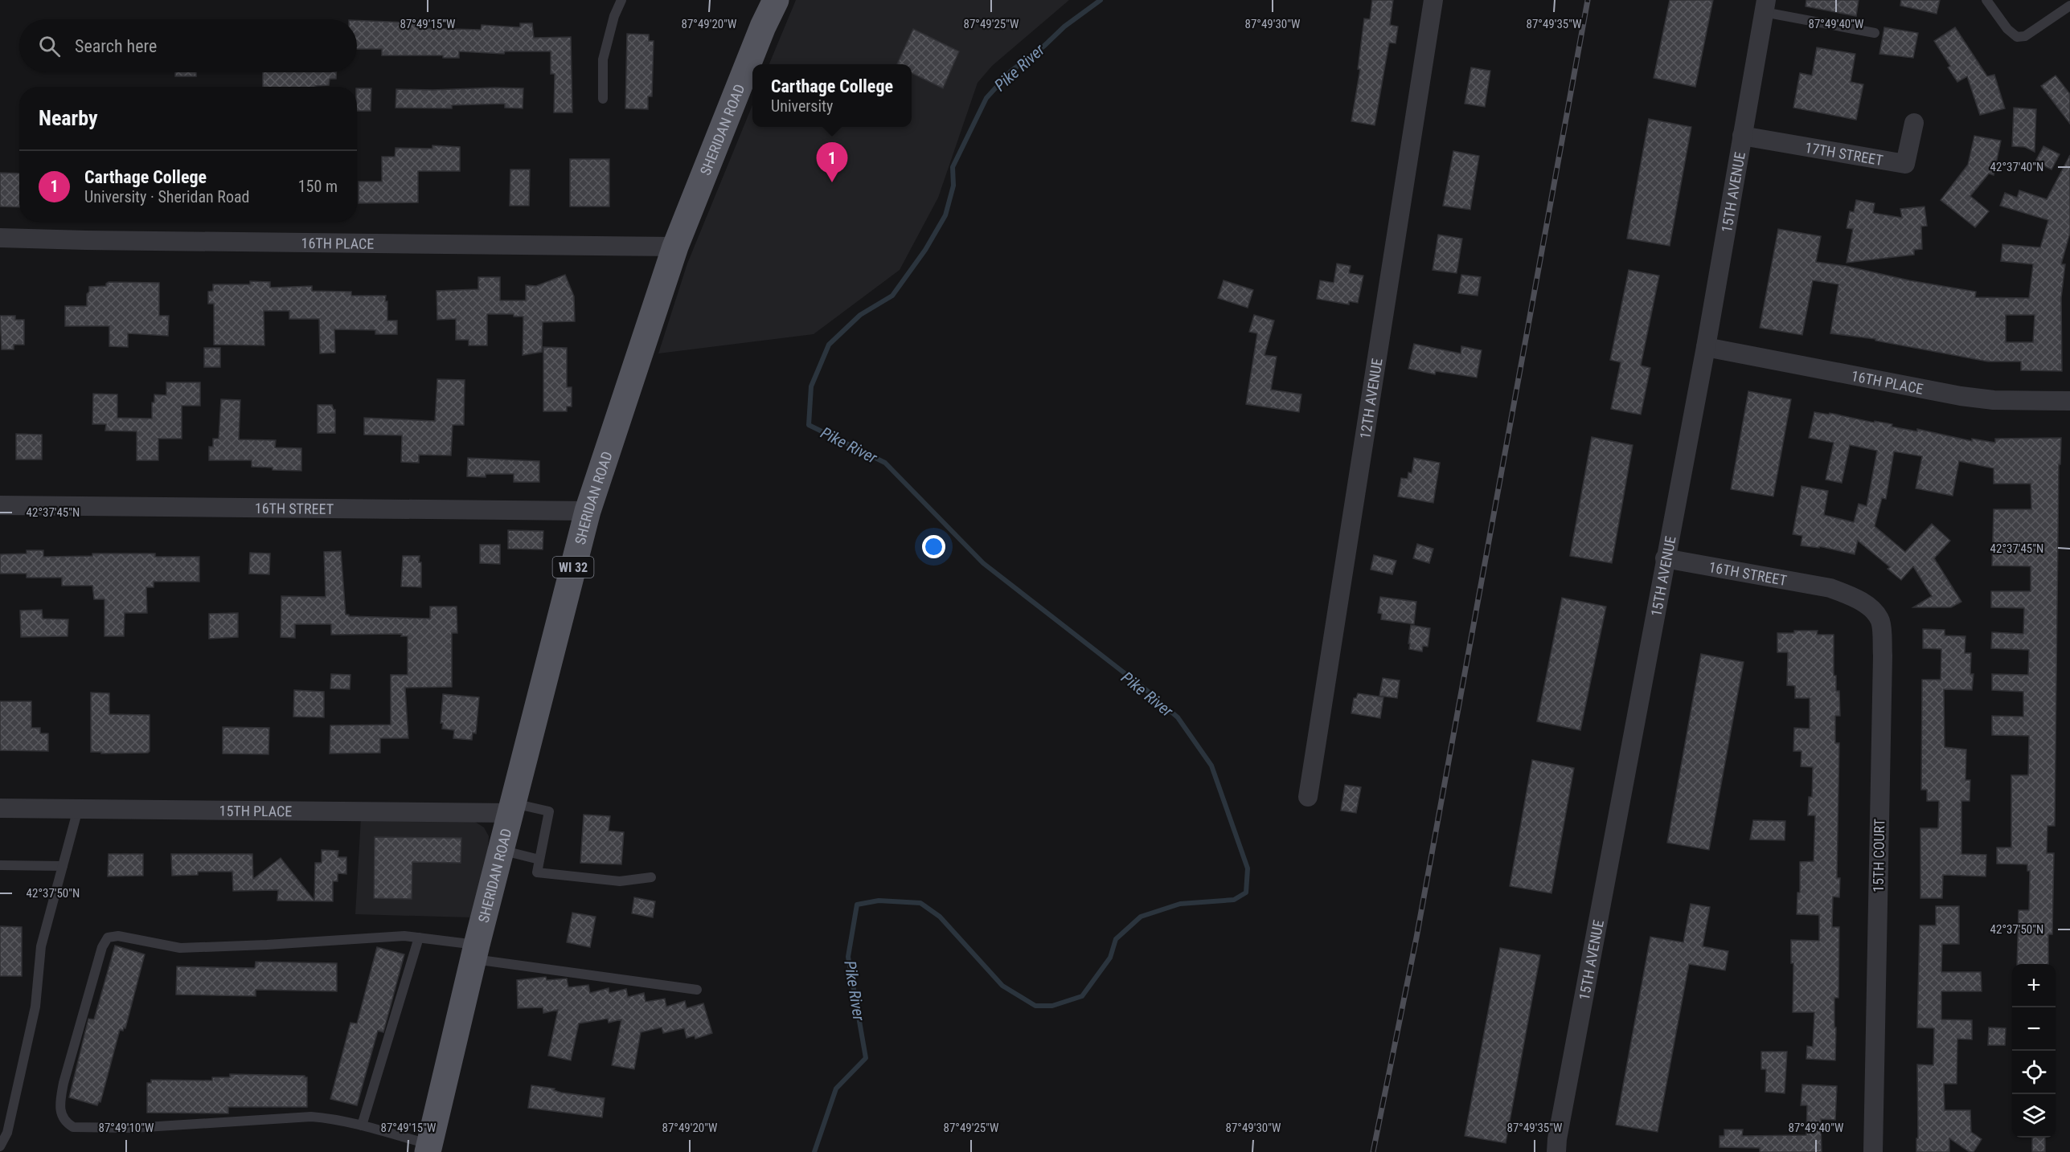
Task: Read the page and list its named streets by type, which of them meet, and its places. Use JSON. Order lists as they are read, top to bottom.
{
  "streets": {
    "main road": ["SHERIDAN ROAD", "WI 32"],
    "street": [
      "17TH STREET",
      "15TH AVENUE",
      "16TH PLACE",
      "12TH AVENUE",
      "16TH STREET",
      "15TH PLACE",
      "15TH COURT"
    ]
  },
  "crossings": [
    ["SHERIDAN ROAD", "16TH PLACE"],
    ["SHERIDAN ROAD", "16TH STREET"],
    ["SHERIDAN ROAD", "15TH PLACE"],
    ["17TH STREET", "15TH AVENUE"],
    ["15TH AVENUE", "16TH PLACE"],
    ["15TH AVENUE", "16TH STREET"],
    ["16TH STREET", "15TH COURT"]
  ],
  "water": ["Pike River"],
  "page": {
    "search": "Search here",
    "popup": ["Carthage College", "University"],
    "heading": "Nearby",
    "pins": "1",
    "list": [
      {
        "mark": "1",
        "name": "Carthage College",
        "note": "University · Sheridan Road",
        "value": "150 m"
      }
    ],
    "map_buttons": ["+", "−"]
  },
  "coordinates": [
    "87°49'15\"W",
    "87°49'20\"W",
    "87°49'25\"W",
    "87°49'30\"W",
    "87°49'35\"W",
    "87°49'40\"W",
    "42°37'40\"N",
    "42°37'45\"N",
    "42°37'50\"N",
    "87°49'10\"W"
  ]
}
